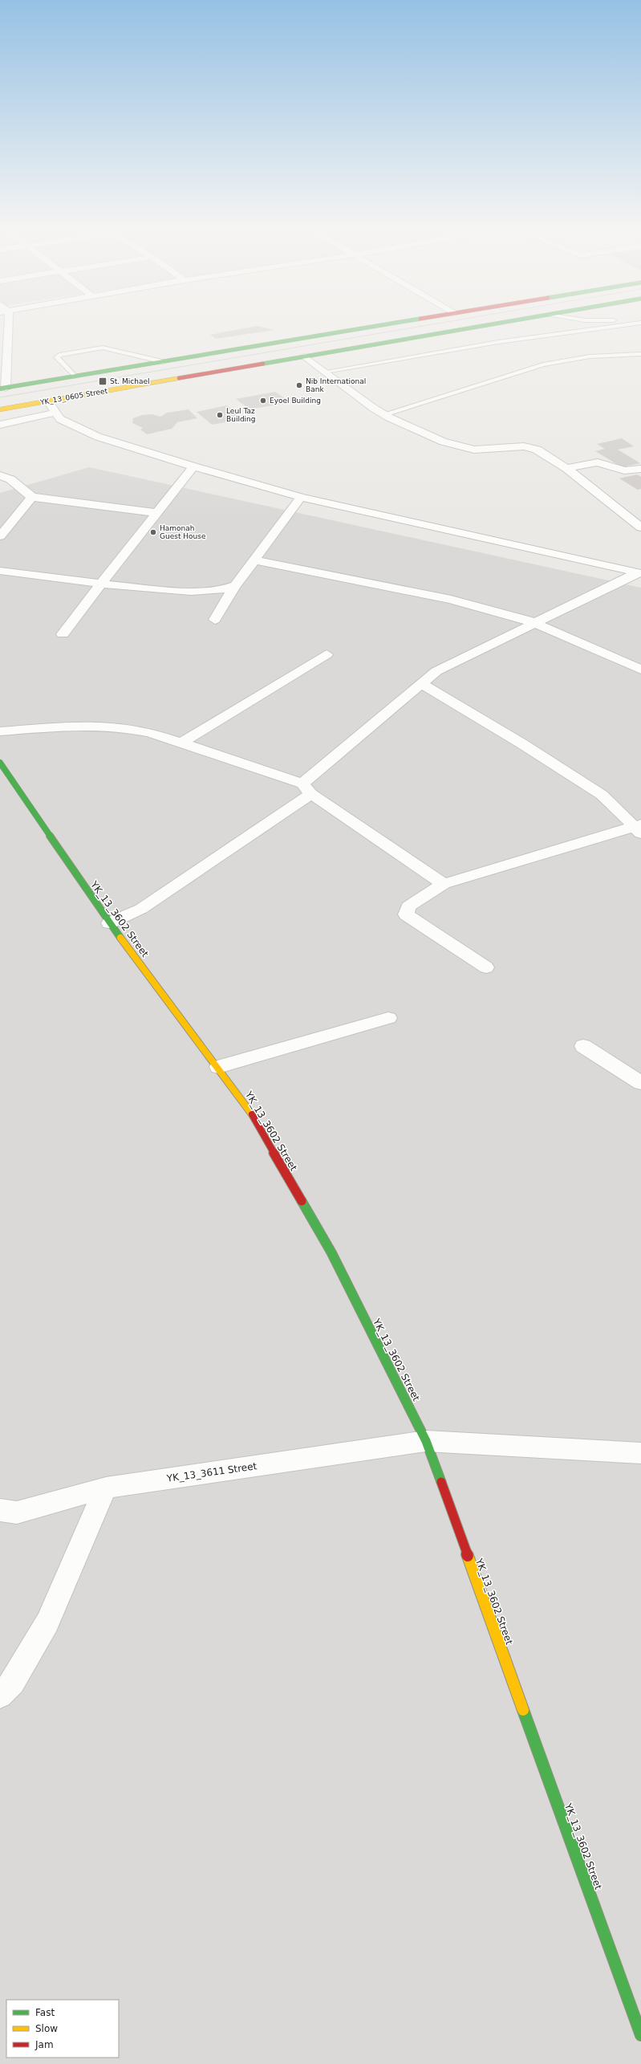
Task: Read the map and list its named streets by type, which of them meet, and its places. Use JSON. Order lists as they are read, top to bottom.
{
  "streets": {
    "main road": ["YK_13_0605 Street", "YK_13_3602 Street"],
    "street": ["YK_13_3611 Street"]
  },
  "crossings": [
    ["YK_13_3602 Street", "YK_13_3611 Street"]
  ],
  "places": {
    "transit": ["St. Michael"],
    "other": [
      "Nib International Bank",
      "Eyoel Building",
      "Leul Taz Building",
      "Hamonah Guest House"
    ]
  },
  "legend": ["Fast", "Slow", "Jam"]
}
